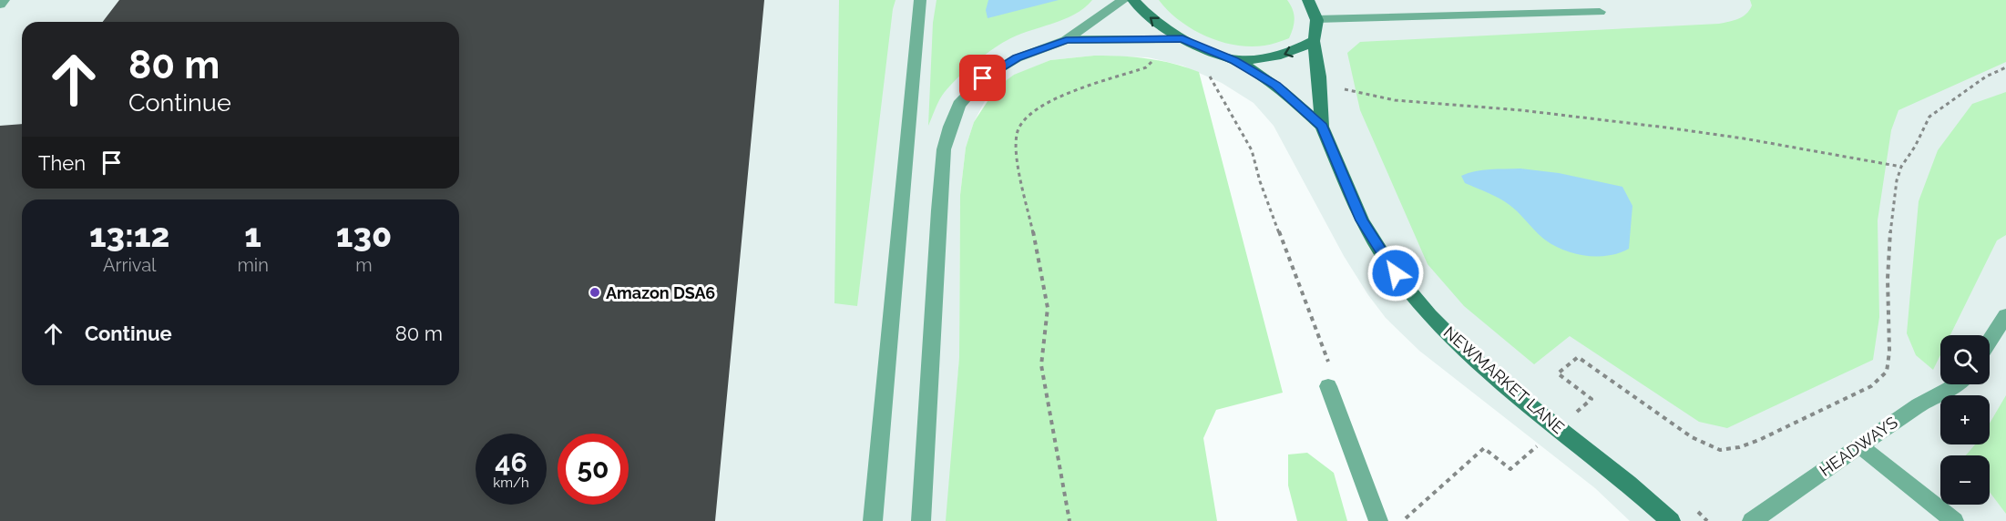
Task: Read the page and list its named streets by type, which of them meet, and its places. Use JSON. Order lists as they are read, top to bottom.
{
  "streets": {
    "main road": ["NEWMARKET LANE"],
    "street": ["HEADWAYS"]
  },
  "places": ["Amazon DSA6"],
  "page": {
    "turn": ["80 m", "Continue"],
    "then": "Then",
    "eta": [
      "13:12",
      "Arrival",
      "1",
      "min",
      "130",
      "m"
    ],
    "list": [
      {
        "name": "Continue",
        "value": "80 m"
      }
    ],
    "map_buttons": ["+", "−"],
    "speed": "46 km/h",
    "limit": "50"
  }
}
